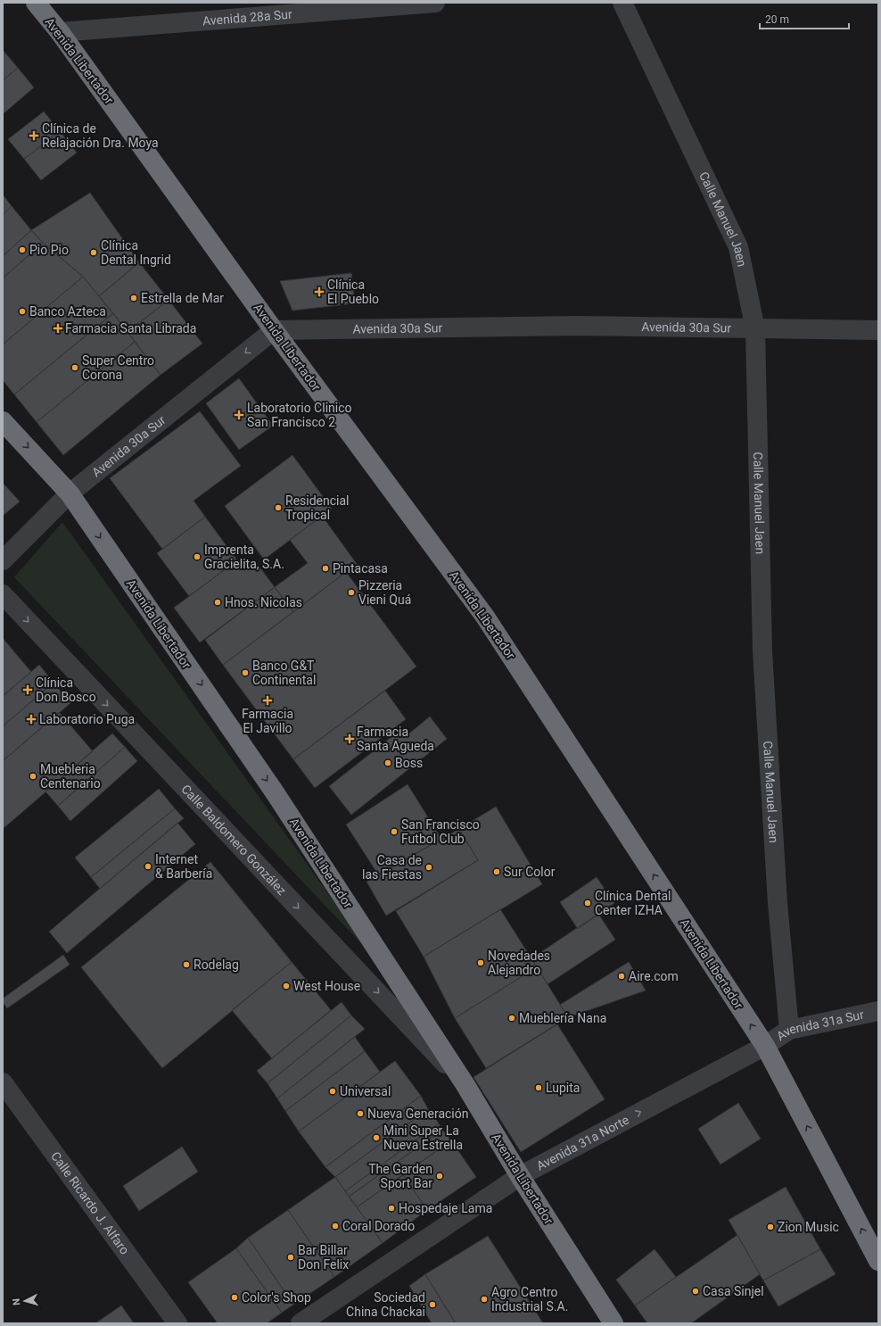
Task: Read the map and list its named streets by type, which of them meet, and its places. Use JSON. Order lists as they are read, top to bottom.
{
  "streets": {
    "highway": ["Avenida Libertador"],
    "street": [
      "Avenida 28a Sur",
      "Calle Manuel Jaen",
      "Avenida 30a Sur",
      "Calle Baldomero González",
      "Avenida 31a Sur",
      "Avenida 31a Norte",
      "Calle Ricardo J. Alfaro"
    ]
  },
  "crossings": [
    ["Avenida 28a Sur", "Avenida Libertador"],
    ["Avenida Libertador", "Avenida 30a Sur"],
    ["Avenida Libertador", "Calle Baldomero González"],
    ["Avenida Libertador", "Avenida 31a Sur"],
    ["Avenida Libertador", "Avenida 31a Norte"],
    ["Calle Manuel Jaen", "Avenida 30a Sur"],
    ["Calle Manuel Jaen", "Avenida 31a Sur"],
    ["Avenida 31a Sur", "Avenida 31a Norte"]
  ],
  "one_way": ["Calle Baldomero González", "Avenida 31a Norte"],
  "places": {
    "health": [
      "Clínica de Relajación Dra. Moya",
      "Clínica El Pueblo",
      "Farmacia Santa Librada",
      "Laboratorio Clinico San Francisco 2",
      "Clínica Don Bosco",
      "Farmacia El Javillo",
      "Laboratorio Puga",
      "Farmacia Santa Agueda"
    ],
    "other": [
      "Pio Pio",
      "Clínica Dental Ingrid",
      "Estrella de Mar",
      "Banco Azteca",
      "Super Centro Corona",
      "Residencial Tropical",
      "Imprenta Gracielita, S.A.",
      "Pintacasa",
      "Pizzeria Vieni Quá",
      "Hnos. Nicolas",
      "Banco G&T Continental",
      "Boss",
      "Muebleria Centenario",
      "San Francisco Futbol Club",
      "Internet & Barbería",
      "Casa de las Fiestas",
      "Sur Color",
      "Clínica Dental Center IZHA",
      "Novedades Alejandro",
      "Rodelag",
      "Aire.com",
      "West House",
      "Mueblería Nana",
      "Lupita",
      "Universal",
      "Nueva Generación",
      "Mini Super La Nueva Estrella",
      "The Garden Sport Bar",
      "Hospedaje Lama",
      "Coral Dorado",
      "Zion Music",
      "Bar Billar Don Felix",
      "Casa Sinjel",
      "Color's Shop",
      "Agro Centro Industrial S.A.",
      "Sociedad China Chackai"
    ]
  },
  "scale_bar": "20 m",
  "north": "left"
}
